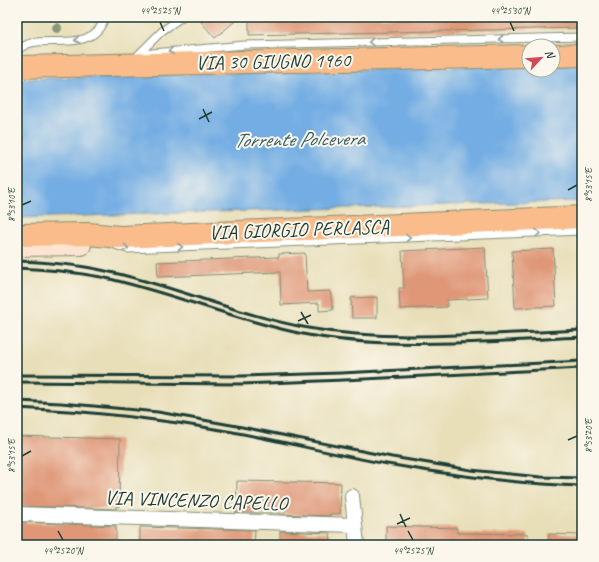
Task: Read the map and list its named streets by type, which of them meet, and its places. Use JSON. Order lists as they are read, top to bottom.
{
  "streets": {
    "main road": ["VIA 30 GIUGNO 1960", "VIA GIORGIO PERLASCA"],
    "street": ["VIA VINCENZO CAPELLO"]
  },
  "water": ["Torrente Polcevera"],
  "north": "top right",
  "coordinates": [
    "44°25'25\"N",
    "44°25'30\"N",
    "8°53'15\"E",
    "8°53'10\"E",
    "8°53'20\"E",
    "44°25'20\"N"
  ]
}
